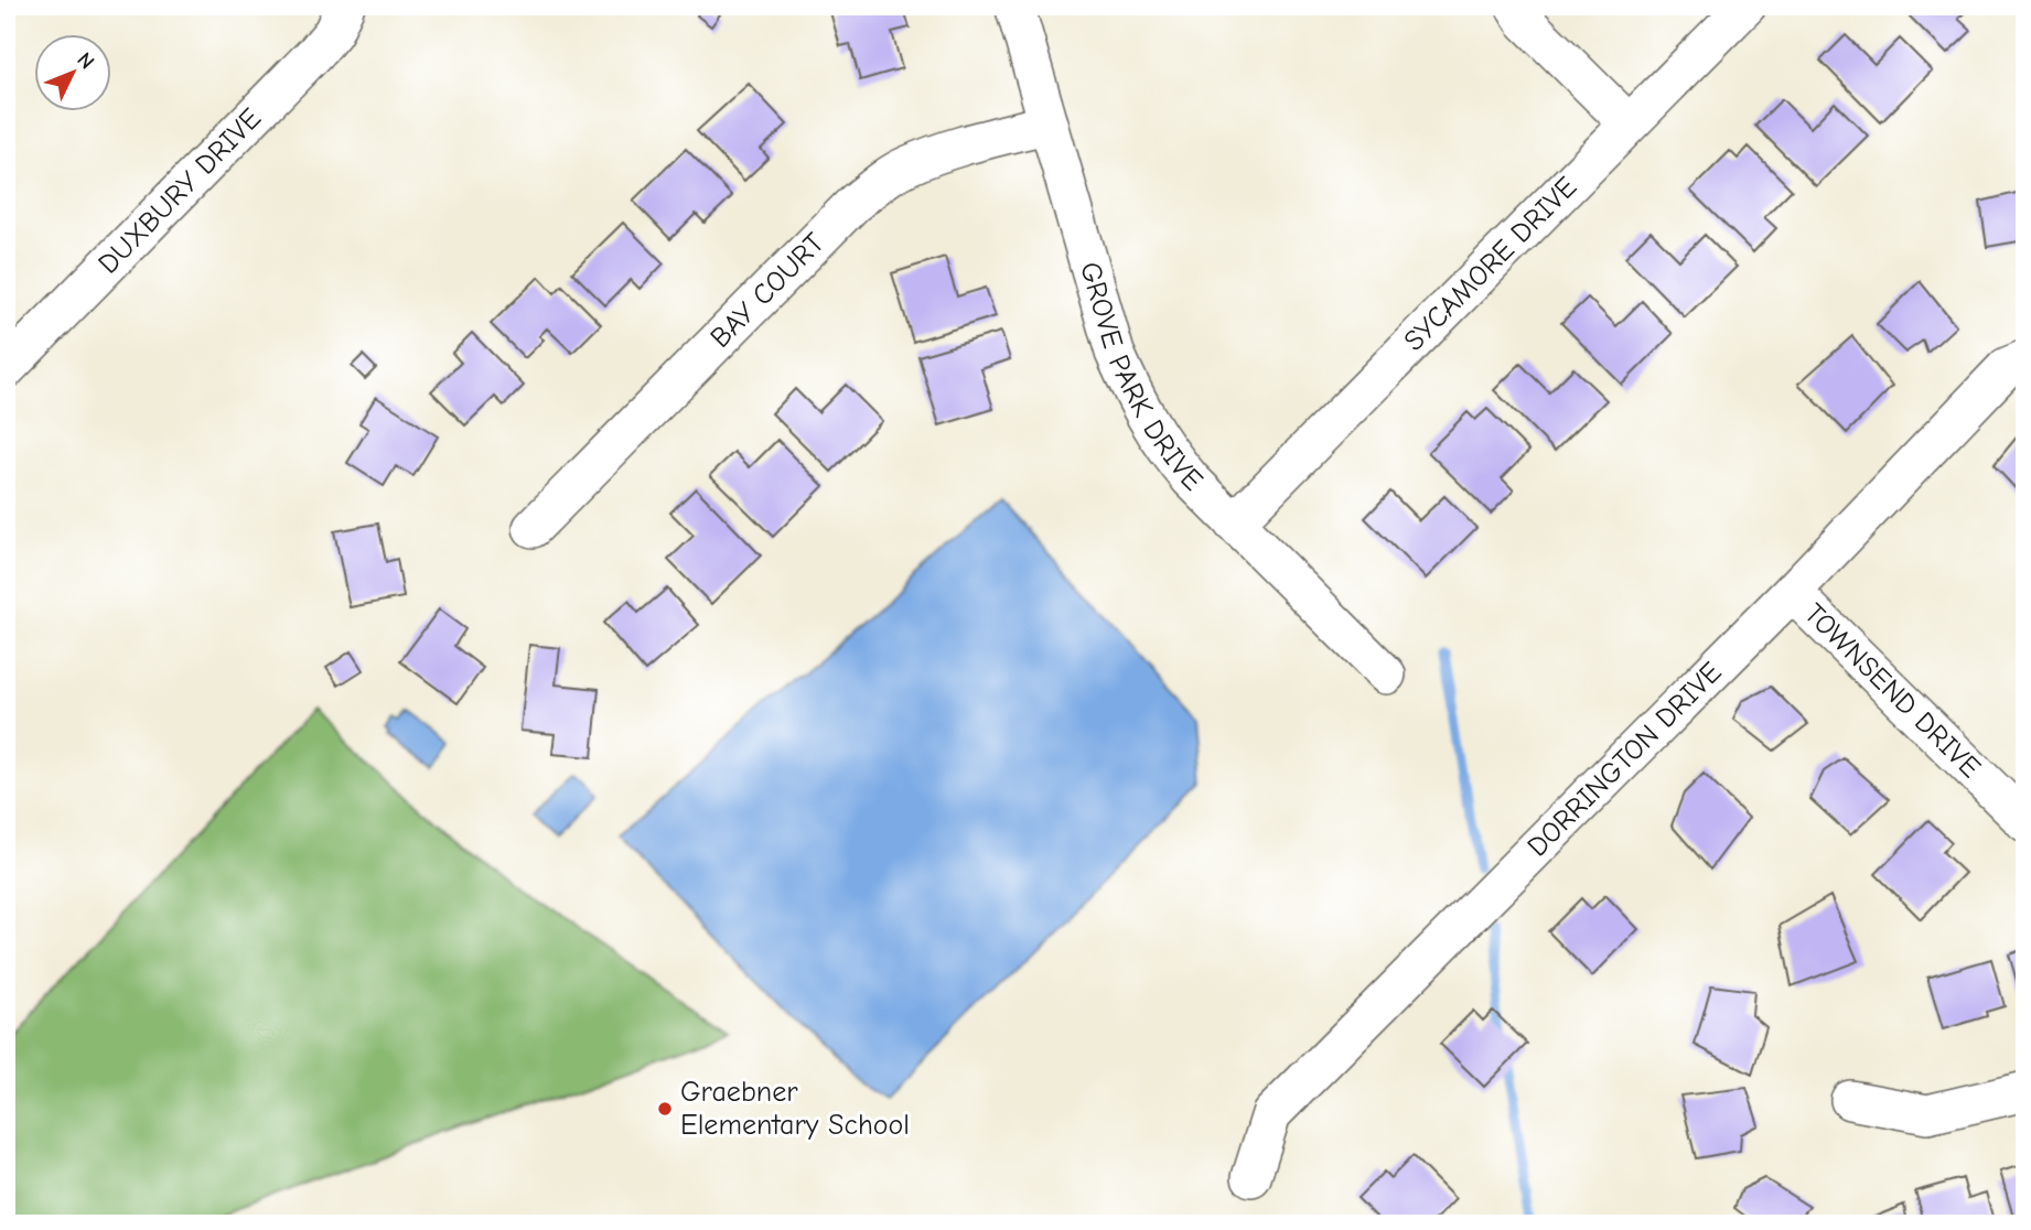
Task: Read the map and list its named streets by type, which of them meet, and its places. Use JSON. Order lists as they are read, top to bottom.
{
  "streets": {
    "street": [
      "DUXBURY DRIVE",
      "SYCAMORE DRIVE",
      "BAY COURT",
      "GROVE PARK DRIVE",
      "TOWNSEND DRIVE",
      "DORRINGTON DRIVE"
    ]
  },
  "crossings": [
    ["SYCAMORE DRIVE", "GROVE PARK DRIVE"],
    ["BAY COURT", "GROVE PARK DRIVE"],
    ["TOWNSEND DRIVE", "DORRINGTON DRIVE"]
  ],
  "places": ["Graebner Elementary School"],
  "north": "top right"
}
